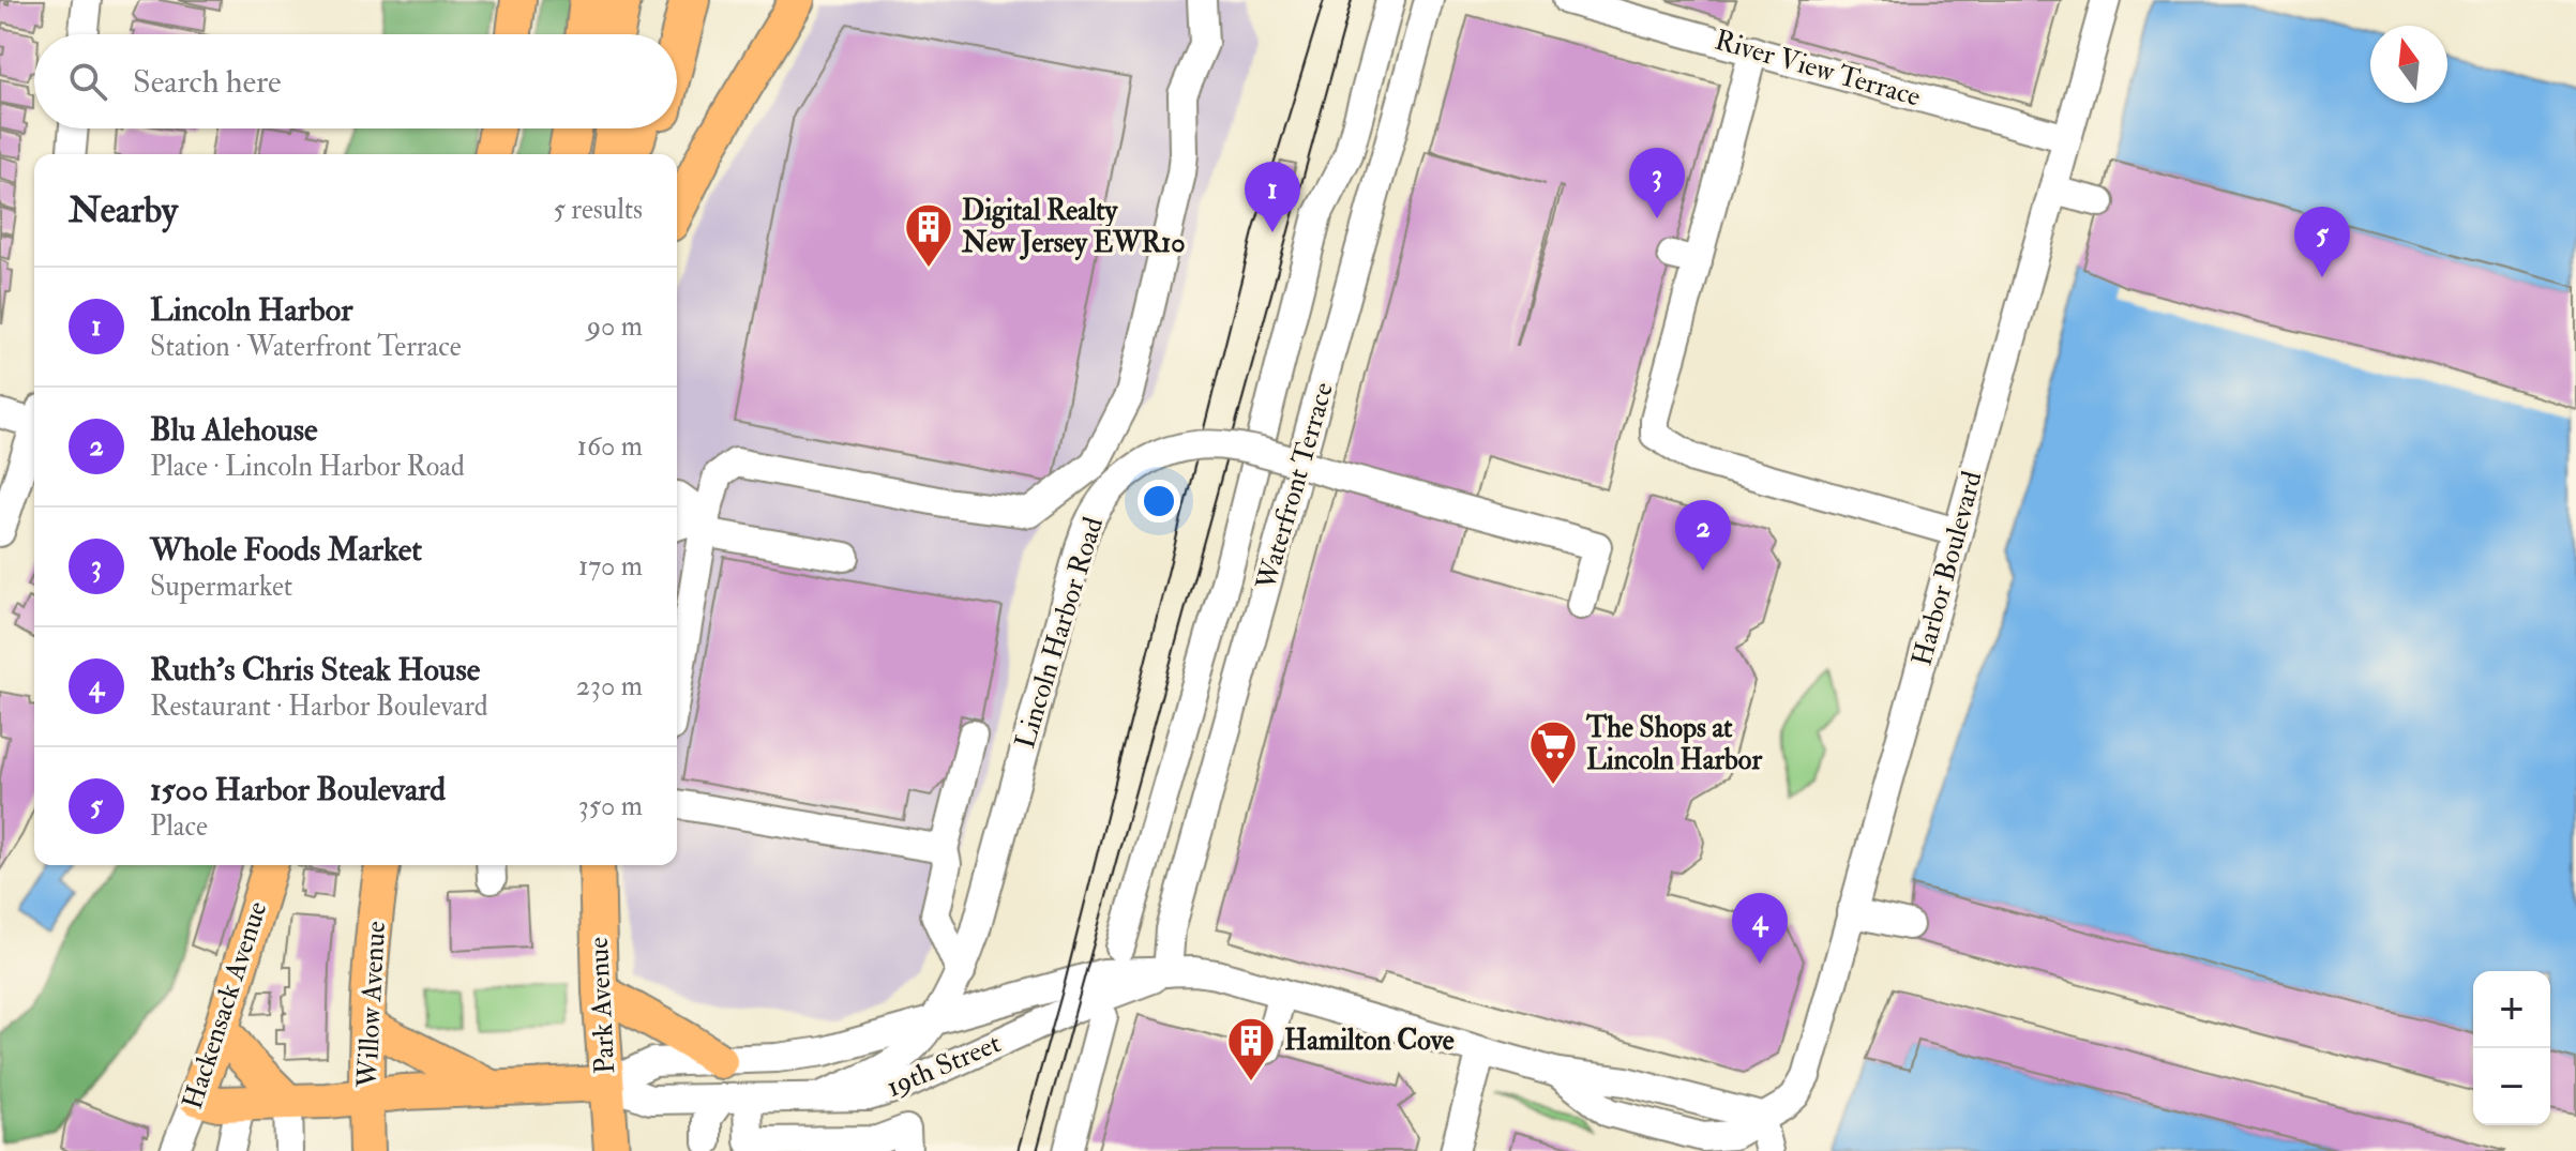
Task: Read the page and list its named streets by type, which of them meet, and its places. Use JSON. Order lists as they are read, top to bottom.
{
  "streets": {
    "main road": [
      "Willow Avenue",
      "Hackensack Avenue",
      "Park Avenue",
      "19th Street"
    ],
    "street": [
      "River View Terrace",
      "Waterfront Terrace",
      "Harbor Boulevard",
      "Lincoln Harbor Road"
    ]
  },
  "crossings": [
    ["River View Terrace", "Harbor Boulevard"],
    ["Waterfront Terrace", "19th Street"],
    ["Harbor Boulevard", "19th Street"],
    ["Lincoln Harbor Road", "19th Street"],
    ["Willow Avenue", "19th Street"],
    ["Hackensack Avenue", "19th Street"],
    ["Park Avenue", "19th Street"]
  ],
  "places": {
    "building": ["Digital Realty New Jersey EWR10", "Hamilton Cove"],
    "supermarket": ["The Shops at Lincoln Harbor"]
  },
  "north": "top",
  "page": {
    "search": "Search here",
    "pins": [
      "3",
      "1",
      "5",
      "2",
      "4"
    ],
    "heading": ["Nearby", "5 results"],
    "list": [
      {
        "mark": "1",
        "name": "Lincoln Harbor",
        "note": "Station · Waterfront Terrace",
        "value": "90 m"
      },
      {
        "mark": "2",
        "name": "Blu Alehouse",
        "note": "Place · Lincoln Harbor Road",
        "value": "160 m"
      },
      {
        "mark": "3",
        "name": "Whole Foods Market",
        "note": "Supermarket",
        "value": "170 m"
      },
      {
        "mark": "4",
        "name": "Ruth's Chris Steak House",
        "note": "Restaurant · Harbor Boulevard",
        "value": "230 m"
      },
      {
        "mark": "5",
        "name": "1500 Harbor Boulevard",
        "note": "Place",
        "value": "350 m"
      }
    ],
    "map_buttons": ["+", "−"]
  }
}
